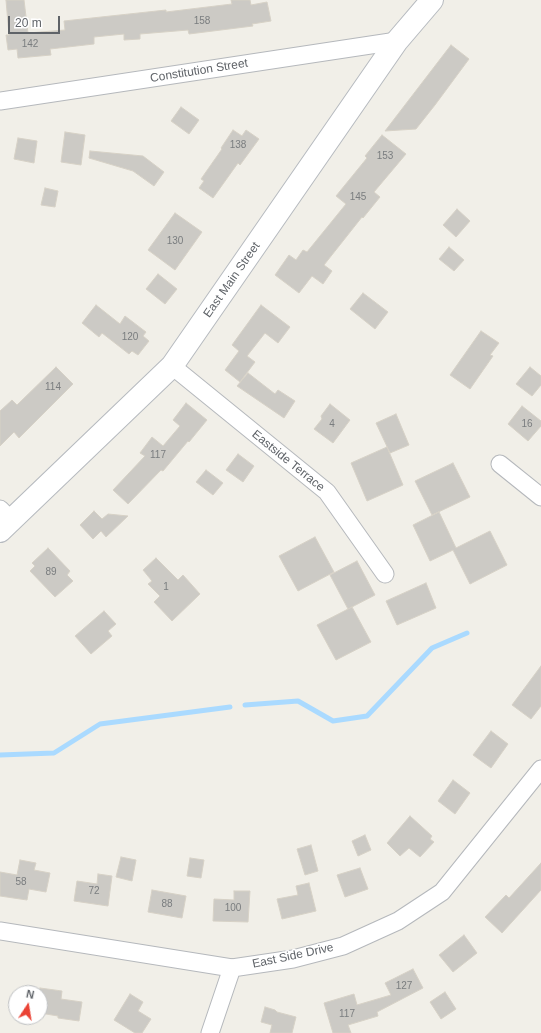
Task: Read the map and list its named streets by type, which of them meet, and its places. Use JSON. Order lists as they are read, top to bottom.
{
  "streets": {
    "main road": ["East Main Street"],
    "street": ["Constitution Street", "Eastside Terrace", "East Side Drive"]
  },
  "crossings": [
    ["Constitution Street", "East Main Street"],
    ["East Main Street", "Eastside Terrace"]
  ],
  "house_numbers": [
    "158",
    "142",
    "138",
    "153",
    "145",
    "130",
    "120",
    "114",
    "4",
    "16",
    "117",
    "89",
    "1",
    "58",
    "72",
    "88",
    "100",
    "127",
    "117"
  ],
  "scale_bar": "20 m",
  "north": "top"
}
